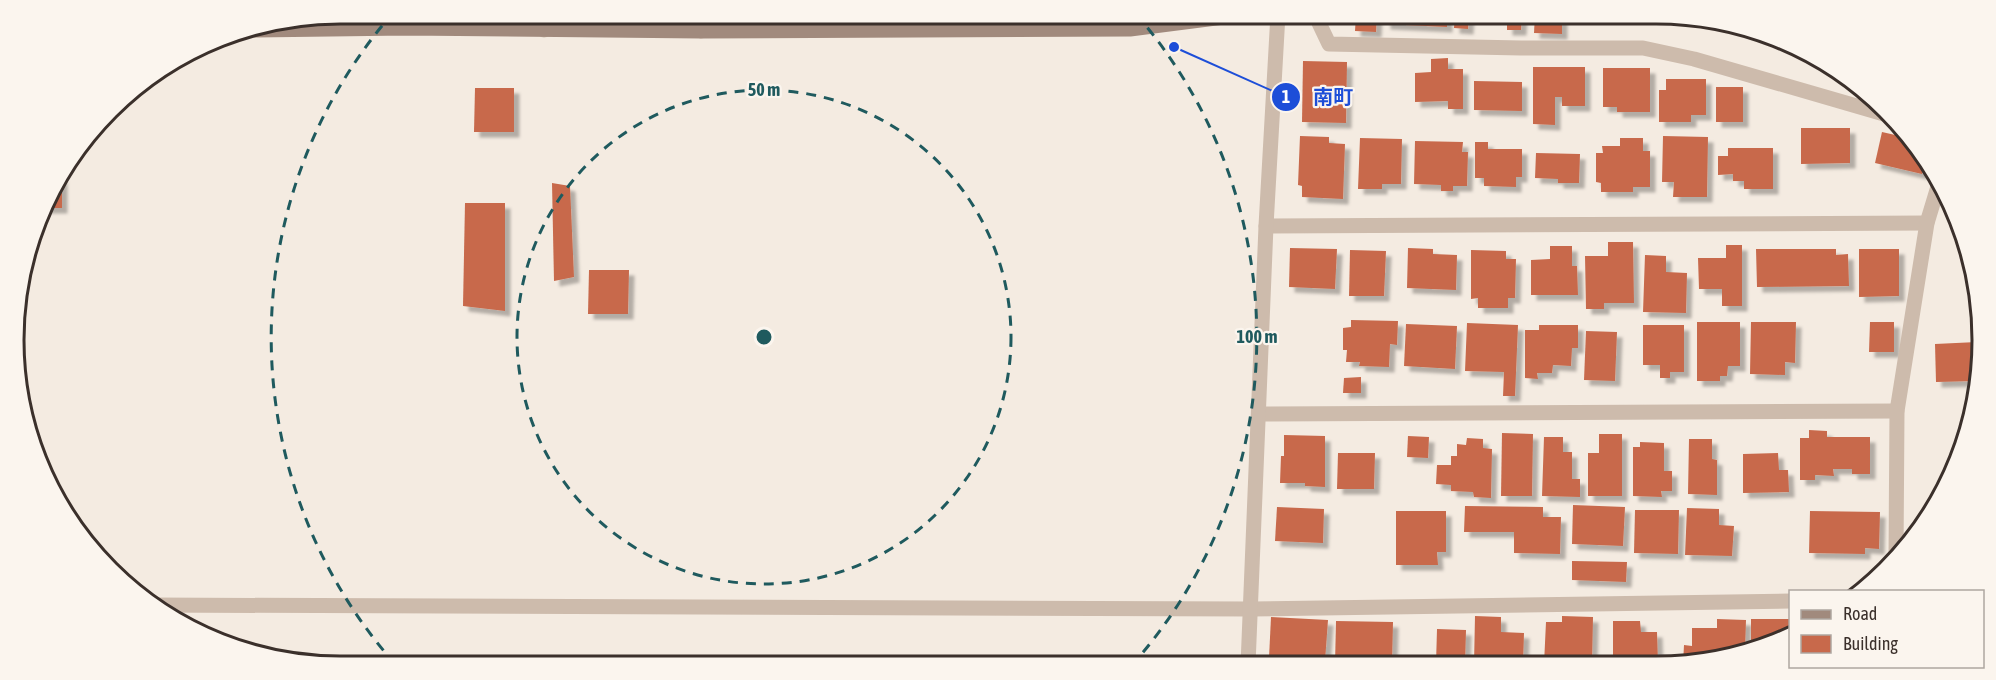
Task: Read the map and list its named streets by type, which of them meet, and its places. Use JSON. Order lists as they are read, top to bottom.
{
  "places": ["南町"],
  "legend": ["Road", "Building"],
  "rings": ["50 m", "100 m"]
}
